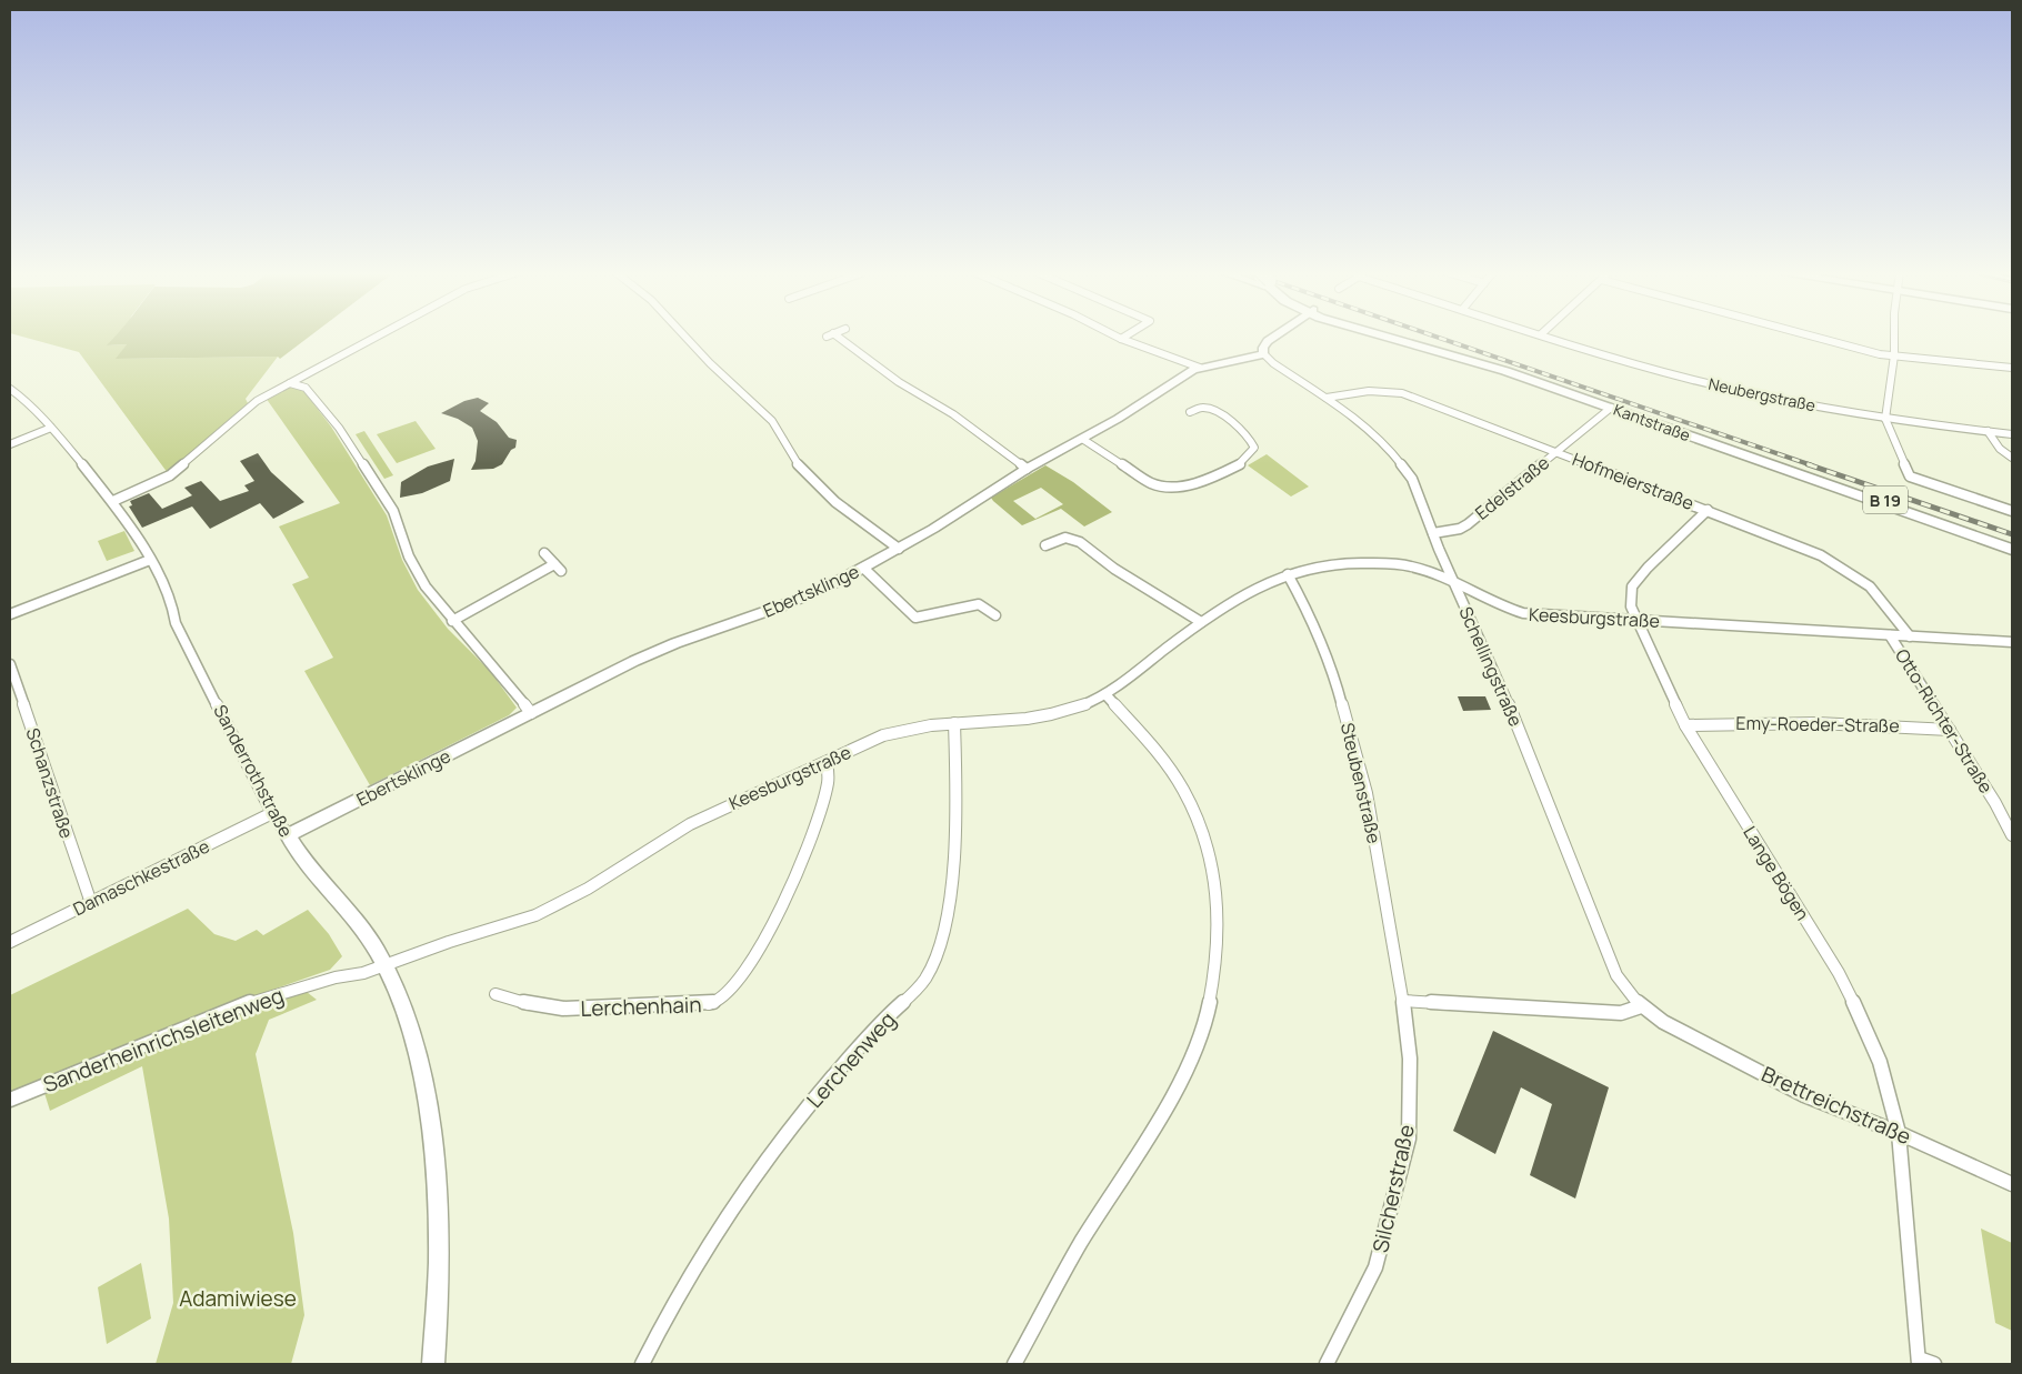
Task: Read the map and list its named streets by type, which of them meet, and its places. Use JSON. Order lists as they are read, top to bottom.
{
  "streets": {
    "main road": ["Kantstraße", "B 19"],
    "street": [
      "Neubergstraße",
      "Hofmeierstraße",
      "Edelstraße",
      "Ebertsklinge",
      "Keesburgstraße",
      "Schellingstraße",
      "Otto-Richter-Straße",
      "Emy-Roeder-Straße",
      "Sanderrothstraße",
      "Schanzstraße",
      "Steubenstraße",
      "Lange Bögen",
      "Damaschkestraße",
      "Lerchenhain",
      "Sanderheinrichsleitenweg",
      "Lerchenweg",
      "Brettreichstraße",
      "Silcherstraße"
    ]
  },
  "crossings": [
    ["Kantstraße", "Edelstraße"],
    ["Hofmeierstraße", "Edelstraße"],
    ["Hofmeierstraße", "Keesburgstraße"],
    ["Hofmeierstraße", "Schellingstraße"],
    ["Hofmeierstraße", "Lange Bögen"],
    ["Edelstraße", "Schellingstraße"],
    ["Ebertsklinge", "Schellingstraße"],
    ["Ebertsklinge", "Sanderrothstraße"],
    ["Keesburgstraße", "Schellingstraße"],
    ["Keesburgstraße", "Otto-Richter-Straße"],
    ["Keesburgstraße", "Sanderrothstraße"],
    ["Keesburgstraße", "Steubenstraße"],
    ["Keesburgstraße", "Lange Bögen"],
    ["Keesburgstraße", "Lerchenhain"],
    ["Keesburgstraße", "Sanderheinrichsleitenweg"],
    ["Keesburgstraße", "Lerchenweg"],
    ["Schellingstraße", "Brettreichstraße"],
    ["Otto-Richter-Straße", "Emy-Roeder-Straße"],
    ["Emy-Roeder-Straße", "Lange Bögen"],
    ["Sanderrothstraße", "Damaschkestraße"],
    ["Sanderrothstraße", "Sanderheinrichsleitenweg"],
    ["Schanzstraße", "Damaschkestraße"],
    ["Steubenstraße", "Silcherstraße"],
    ["Lange Bögen", "Brettreichstraße"]
  ],
  "parks": ["Adamiwiese"]
}
